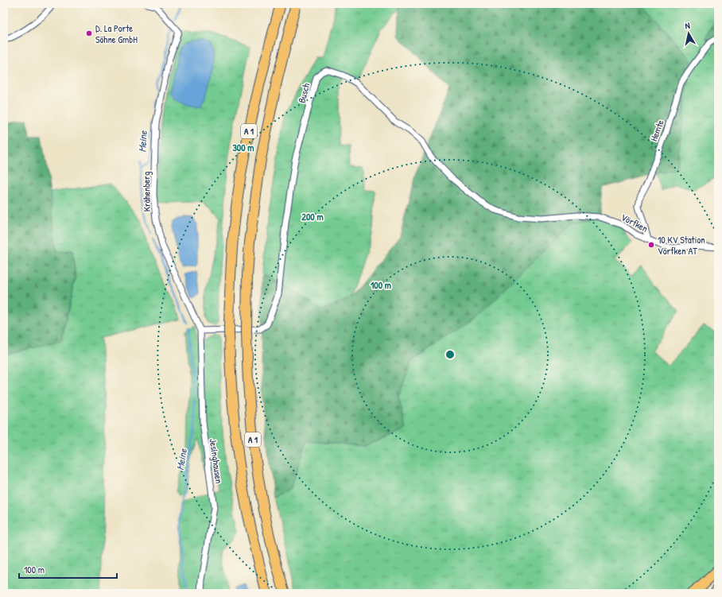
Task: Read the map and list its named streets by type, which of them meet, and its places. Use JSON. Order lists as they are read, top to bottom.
{
  "streets": {
    "highway": ["A 1"],
    "street": [
      "Busch",
      "Hemte",
      "Krähenberg",
      "Vörfken",
      "Jesinghausen"
    ]
  },
  "crossings": [
    ["Busch", "Krähenberg"],
    ["Busch", "Vörfken"],
    ["Busch", "Jesinghausen"],
    ["Hemte", "Vörfken"],
    ["Krähenberg", "Jesinghausen"]
  ],
  "water": ["Meine"],
  "places": ["D. La Porte Söhne GmbH", "10 KV Station Vörfken AT"],
  "scale_bar": "100 m",
  "north": "top",
  "rings": ["300 m", "200 m", "100 m"]
}
